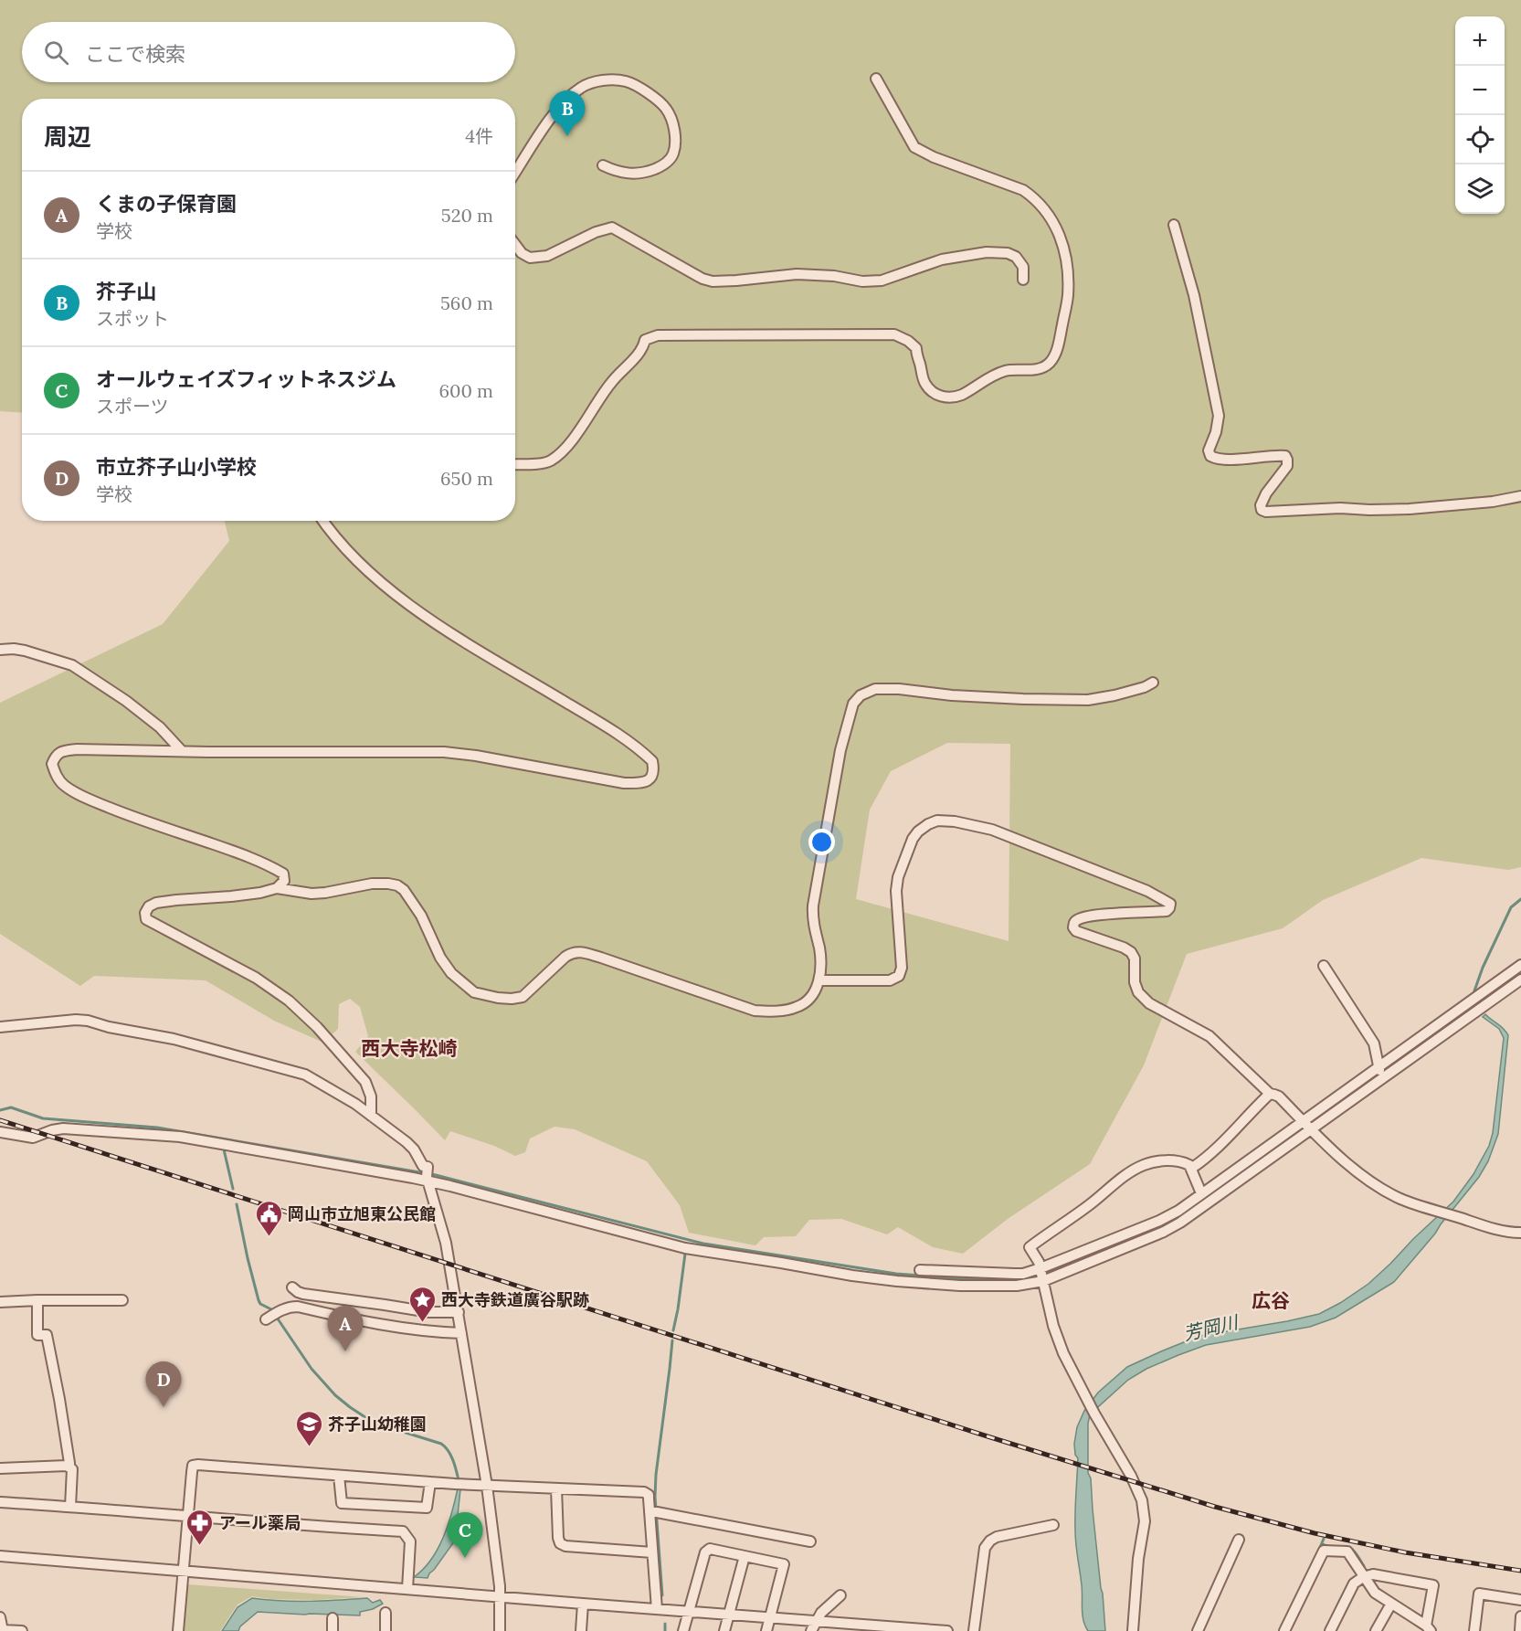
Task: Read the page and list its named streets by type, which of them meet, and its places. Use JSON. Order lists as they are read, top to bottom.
{
  "districts": ["西大寺松崎", "広谷"],
  "water": ["芳岡川"],
  "places": {
    "public building": ["岡山市立旭東公民館"],
    "place": ["西大寺鉄道廣谷駅跡"],
    "school or university": ["芥子山幼稚園"],
    "pharmacy": ["アール薬局"]
  },
  "page": {
    "map_buttons": ["+", "−"],
    "search": "ここで検索",
    "pins": [
      "B",
      "A",
      "D",
      "C"
    ],
    "heading": ["周辺", "4件"],
    "list": [
      {
        "mark": "A",
        "name": "くまの子保育園",
        "note": "学校",
        "value": "520 m"
      },
      {
        "mark": "B",
        "name": "芥子山",
        "note": "スポット",
        "value": "560 m"
      },
      {
        "mark": "C",
        "name": "オールウェイズフィットネスジム",
        "note": "スポーツ",
        "value": "600 m"
      },
      {
        "mark": "D",
        "name": "市立芥子山小学校",
        "note": "学校",
        "value": "650 m"
      }
    ]
  }
}
